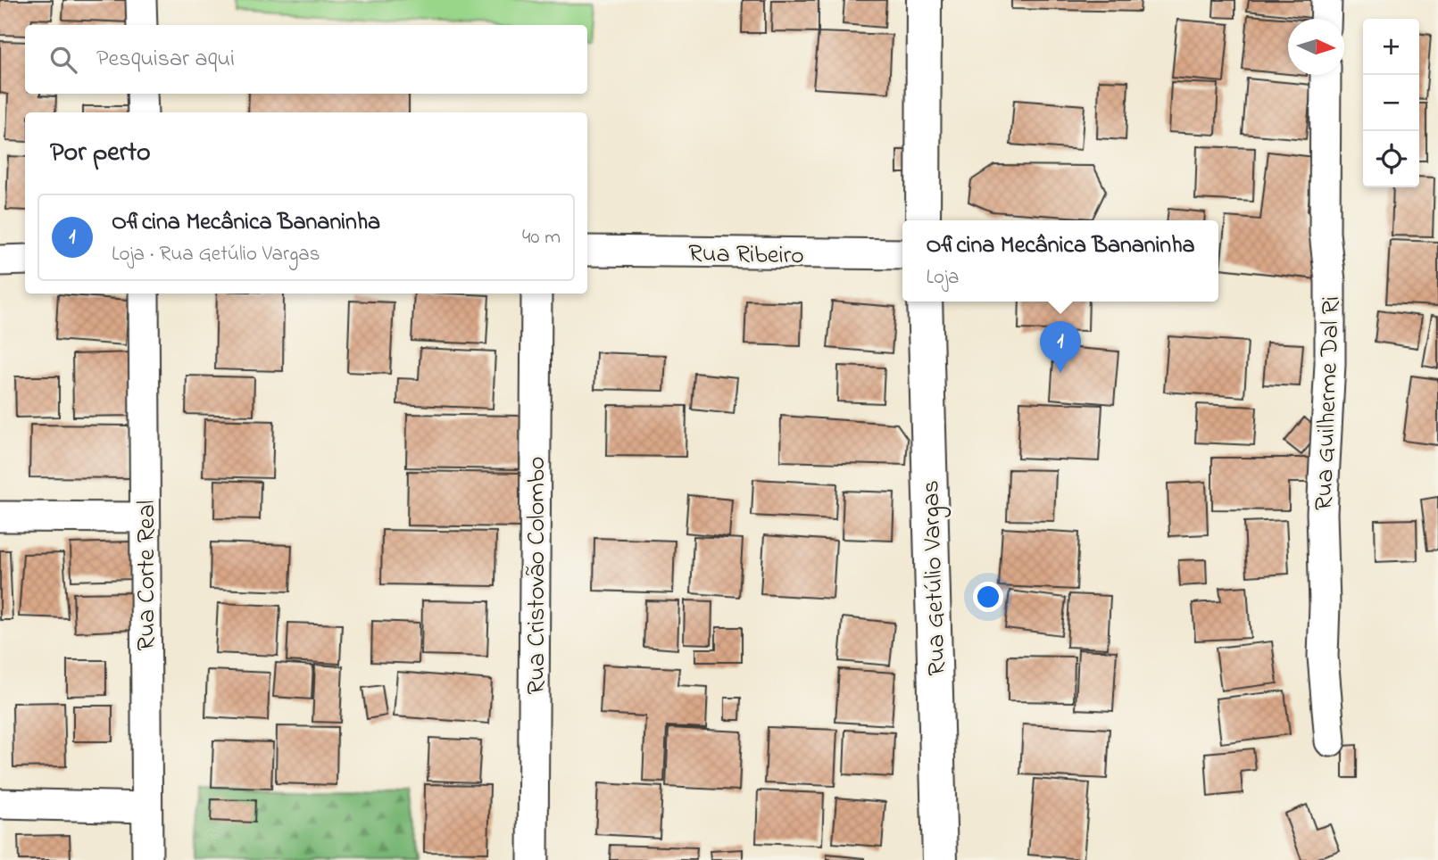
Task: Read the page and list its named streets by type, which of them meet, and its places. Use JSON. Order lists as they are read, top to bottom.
{
  "streets": {
    "street": [
      "Rua Ribeiro",
      "Rua Guilherme Dal Ri",
      "Rua Corte Real",
      "Rua Cristovão Colombo",
      "Rua Getúlio Vargas"
    ]
  },
  "north": "right",
  "page": {
    "map_buttons": ["+", "−"],
    "search": "Pesquisar aqui",
    "heading": "Por perto",
    "list": [
      {
        "mark": "1",
        "name": "Oficina Mecânica Bananinha",
        "note": "Loja · Rua Getúlio Vargas",
        "value": "40 m"
      }
    ],
    "popup": ["Oficina Mecânica Bananinha", "Loja"],
    "pins": "1"
  }
}
